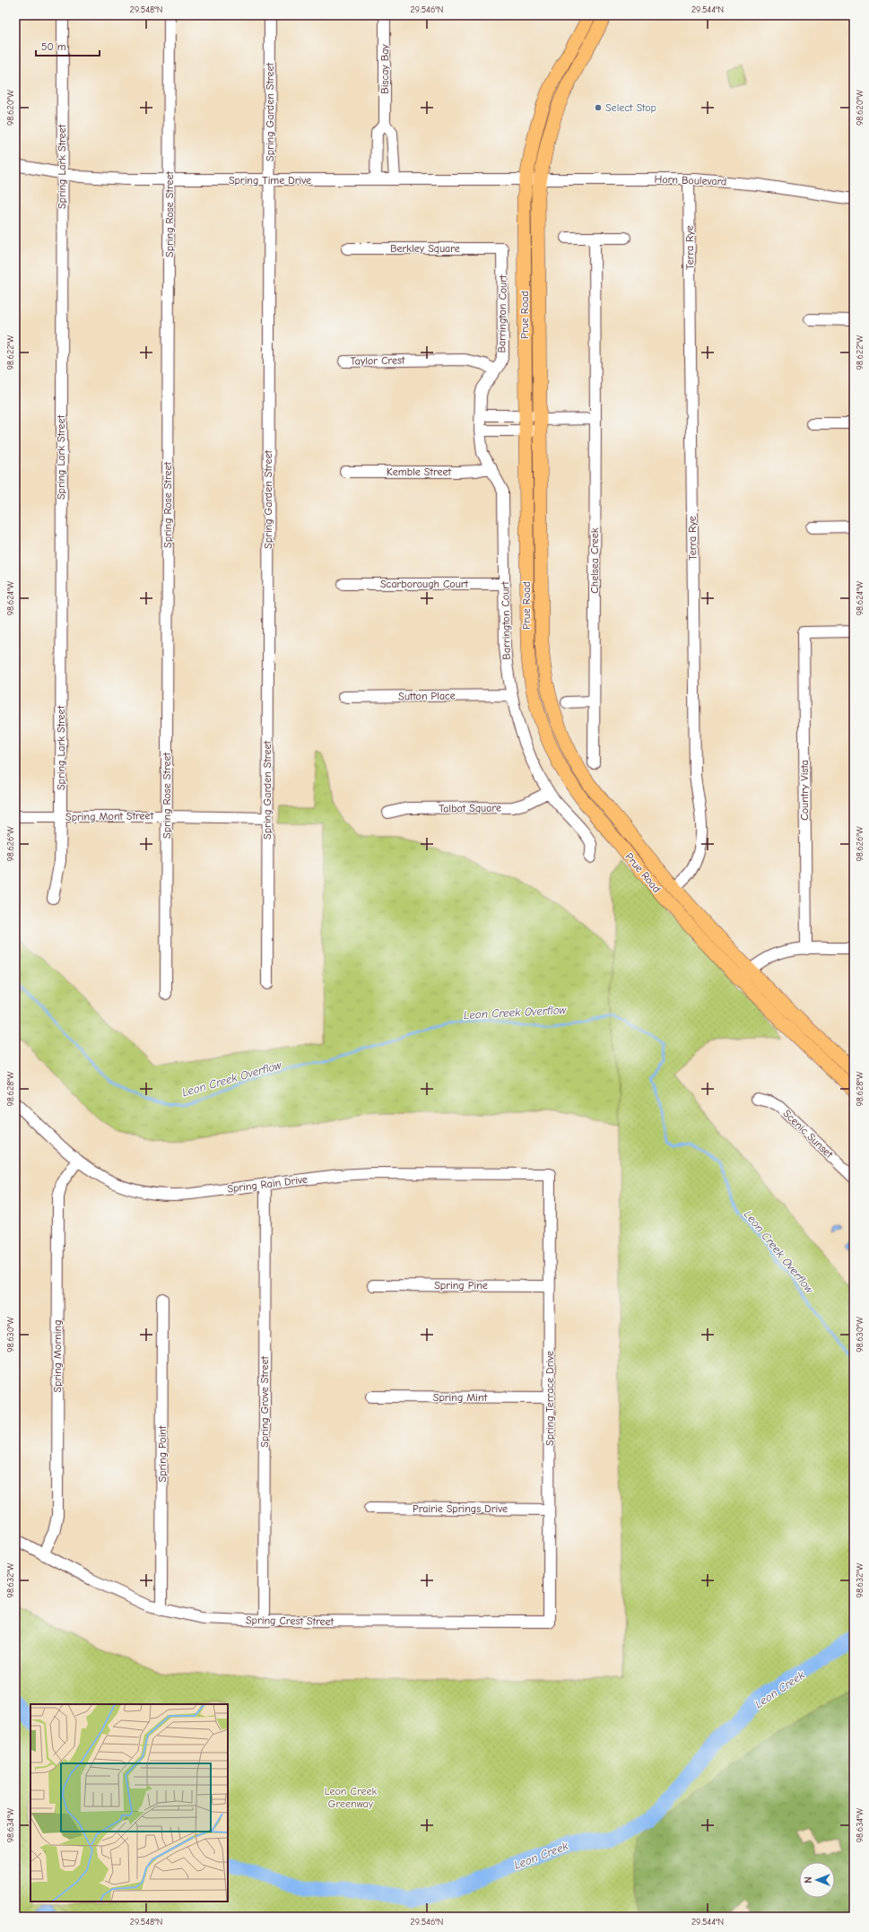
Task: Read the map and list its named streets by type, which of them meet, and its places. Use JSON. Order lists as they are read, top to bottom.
{
  "streets": {
    "main road": ["Prue Road"],
    "street": [
      "Biscay Bay",
      "Spring Garden Street",
      "Spring Lark Street",
      "Spring Time Drive",
      "Horn Boulevard",
      "Spring Rose Street",
      "Terra Rye",
      "Berkley Square",
      "Barrington Court",
      "Taylor Crest",
      "Kemble Street",
      "Chelsea Creek",
      "Scarborough Court",
      "Sutton Place",
      "Country Vista",
      "Talbot Square",
      "Spring Mont Street",
      "Scenic Sunset",
      "Spring Rain Drive",
      "Spring Pine",
      "Spring Morning",
      "Spring Mint",
      "Spring Terrace Drive",
      "Spring Grove Street",
      "Spring Point",
      "Prairie Springs Drive",
      "Spring Crest Street"
    ]
  },
  "crossings": [
    ["Biscay Bay", "Spring Time Drive"],
    ["Spring Garden Street", "Spring Time Drive"],
    ["Spring Garden Street", "Spring Mont Street"],
    ["Spring Lark Street", "Spring Time Drive"],
    ["Spring Lark Street", "Spring Mont Street"],
    ["Spring Time Drive", "Horn Boulevard"],
    ["Spring Time Drive", "Spring Rose Street"],
    ["Spring Time Drive", "Prue Road"],
    ["Horn Boulevard", "Terra Rye"],
    ["Horn Boulevard", "Prue Road"],
    ["Spring Rose Street", "Spring Mont Street"],
    ["Terra Rye", "Prue Road"],
    ["Berkley Square", "Barrington Court"],
    ["Barrington Court", "Taylor Crest"],
    ["Barrington Court", "Kemble Street"],
    ["Barrington Court", "Scarborough Court"],
    ["Barrington Court", "Sutton Place"],
    ["Barrington Court", "Talbot Square"],
    ["Spring Rain Drive", "Spring Morning"],
    ["Spring Rain Drive", "Spring Terrace Drive"],
    ["Spring Rain Drive", "Spring Grove Street"],
    ["Spring Pine", "Spring Terrace Drive"],
    ["Spring Morning", "Spring Crest Street"],
    ["Spring Mint", "Spring Terrace Drive"],
    ["Spring Terrace Drive", "Prairie Springs Drive"],
    ["Spring Terrace Drive", "Spring Crest Street"],
    ["Spring Grove Street", "Spring Crest Street"],
    ["Spring Point", "Spring Crest Street"]
  ],
  "water": ["Leon Creek Overflow", "Leon Creek"],
  "parks": ["Leon Creek Greenway"],
  "places": ["Select Stop"],
  "scale_bar": "50 m",
  "north": "left",
  "coordinates": [
    "29.548°N",
    "29.546°N",
    "29.544°N",
    "98.620°W",
    "98.622°W",
    "98.624°W",
    "98.626°W",
    "98.628°W",
    "98.630°W",
    "98.632°W",
    "98.634°W"
  ]
}
